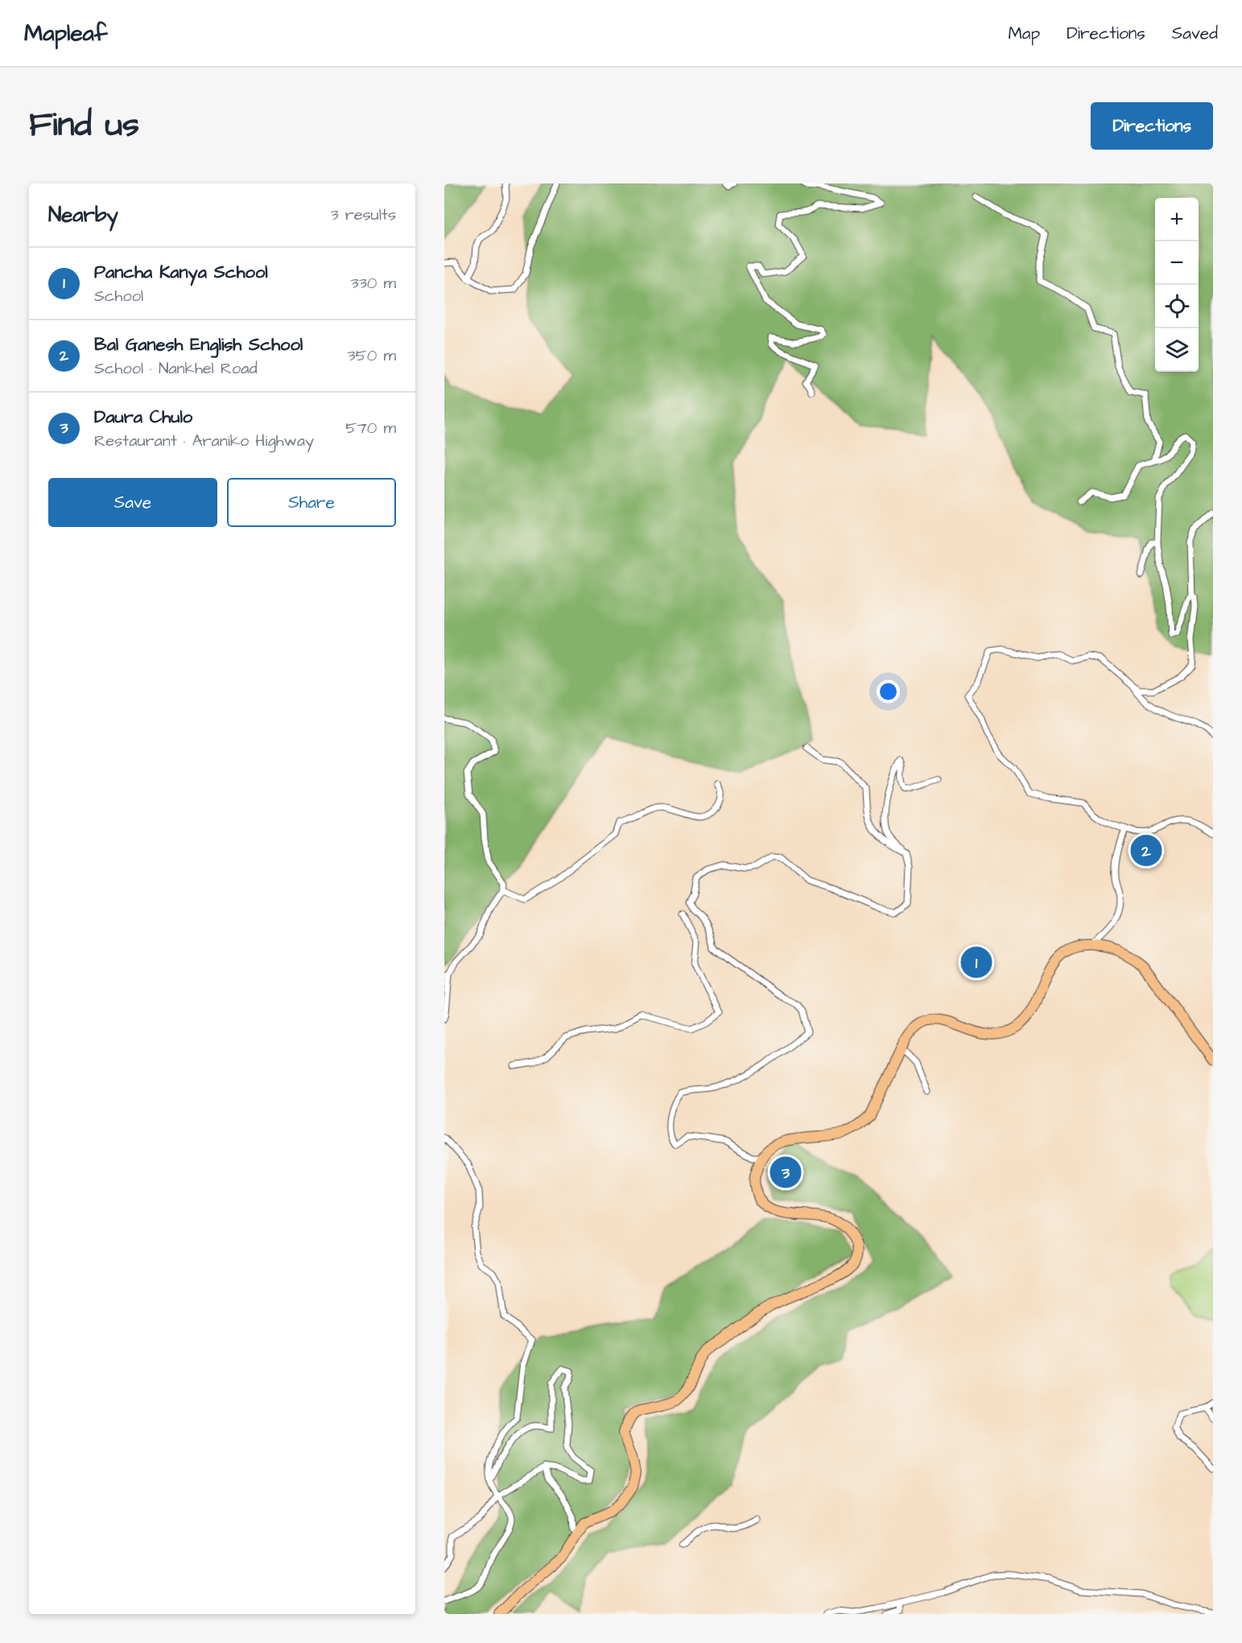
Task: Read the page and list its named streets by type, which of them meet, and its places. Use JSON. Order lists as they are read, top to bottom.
{
  "page": {
    "header": "Mapleaf",
    "nav": ["Map", "Directions", "Saved"],
    "title": "Find us",
    "buttons": [
      "Directions",
      ["Save", "Share"]
    ],
    "heading": ["Nearby", "3 results"],
    "map_buttons": ["+", "−"],
    "list": [
      {
        "mark": "1",
        "name": "Pancha Kanya School",
        "note": "School",
        "value": "330 m"
      },
      {
        "mark": "2",
        "name": "Bal Ganesh English School",
        "note": "School · Nankhel Road",
        "value": "350 m"
      },
      {
        "mark": "3",
        "name": "Daura Chulo",
        "note": "Restaurant · Araniko Highway",
        "value": "570 m"
      }
    ],
    "pins": ["2", "1", "3"]
  }
}
